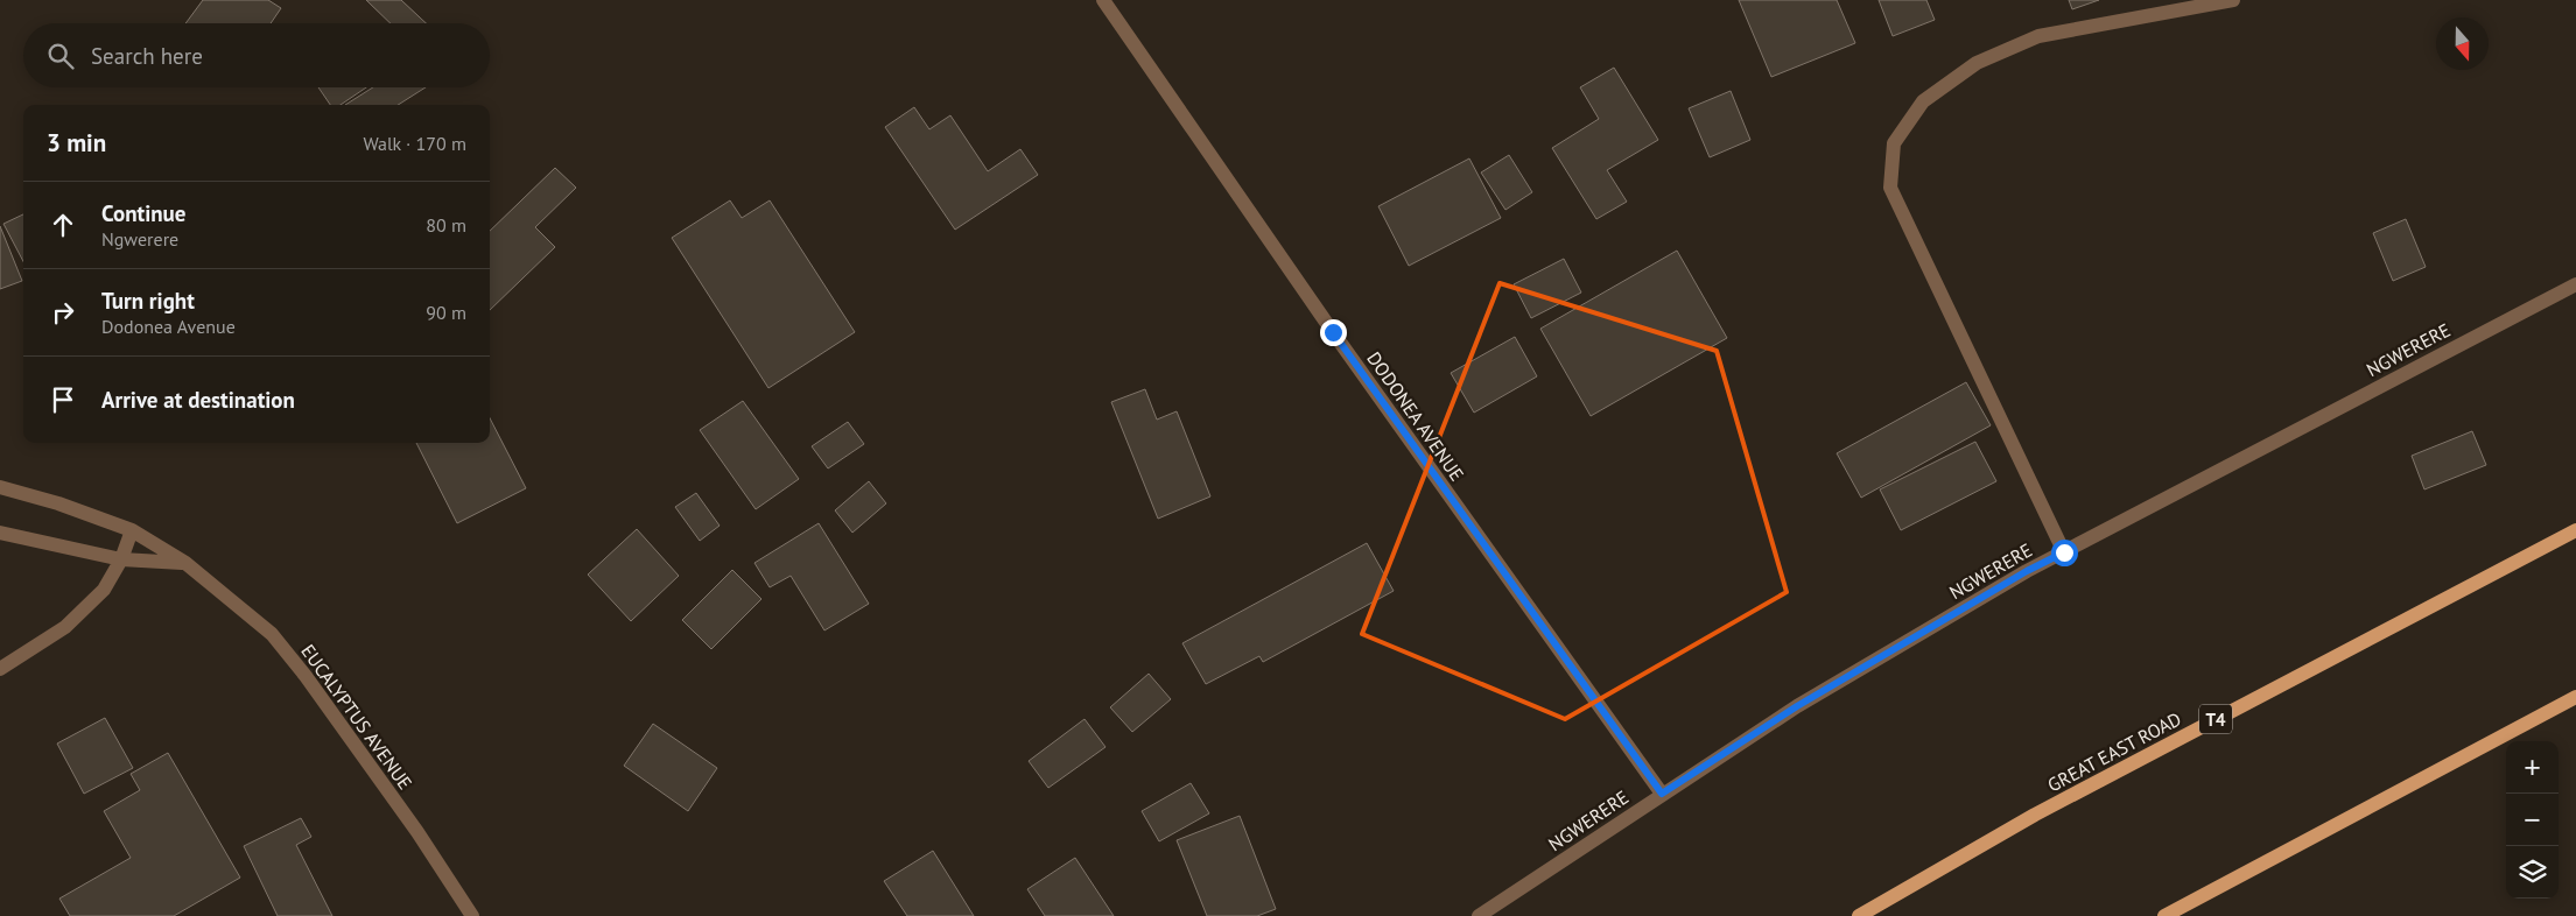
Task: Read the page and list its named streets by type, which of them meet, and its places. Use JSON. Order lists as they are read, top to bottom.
{
  "streets": {
    "main road": ["T4", "GREAT EAST ROAD"],
    "street": ["NGWERERE", "DODONEA AVENUE", "EUCALYPTUS AVENUE"]
  },
  "crossings": [
    ["NGWERERE", "DODONEA AVENUE"]
  ],
  "north": "bottom",
  "page": {
    "search": "Search here",
    "heading": ["3 min", "Walk · 170 m"],
    "list": [
      ["Continue", "Ngwerere", "80 m"],
      ["Turn right", "Dodonea Avenue", "90 m"],
      "Arrive at destination"
    ],
    "map_buttons": ["+", "−"]
  }
}
